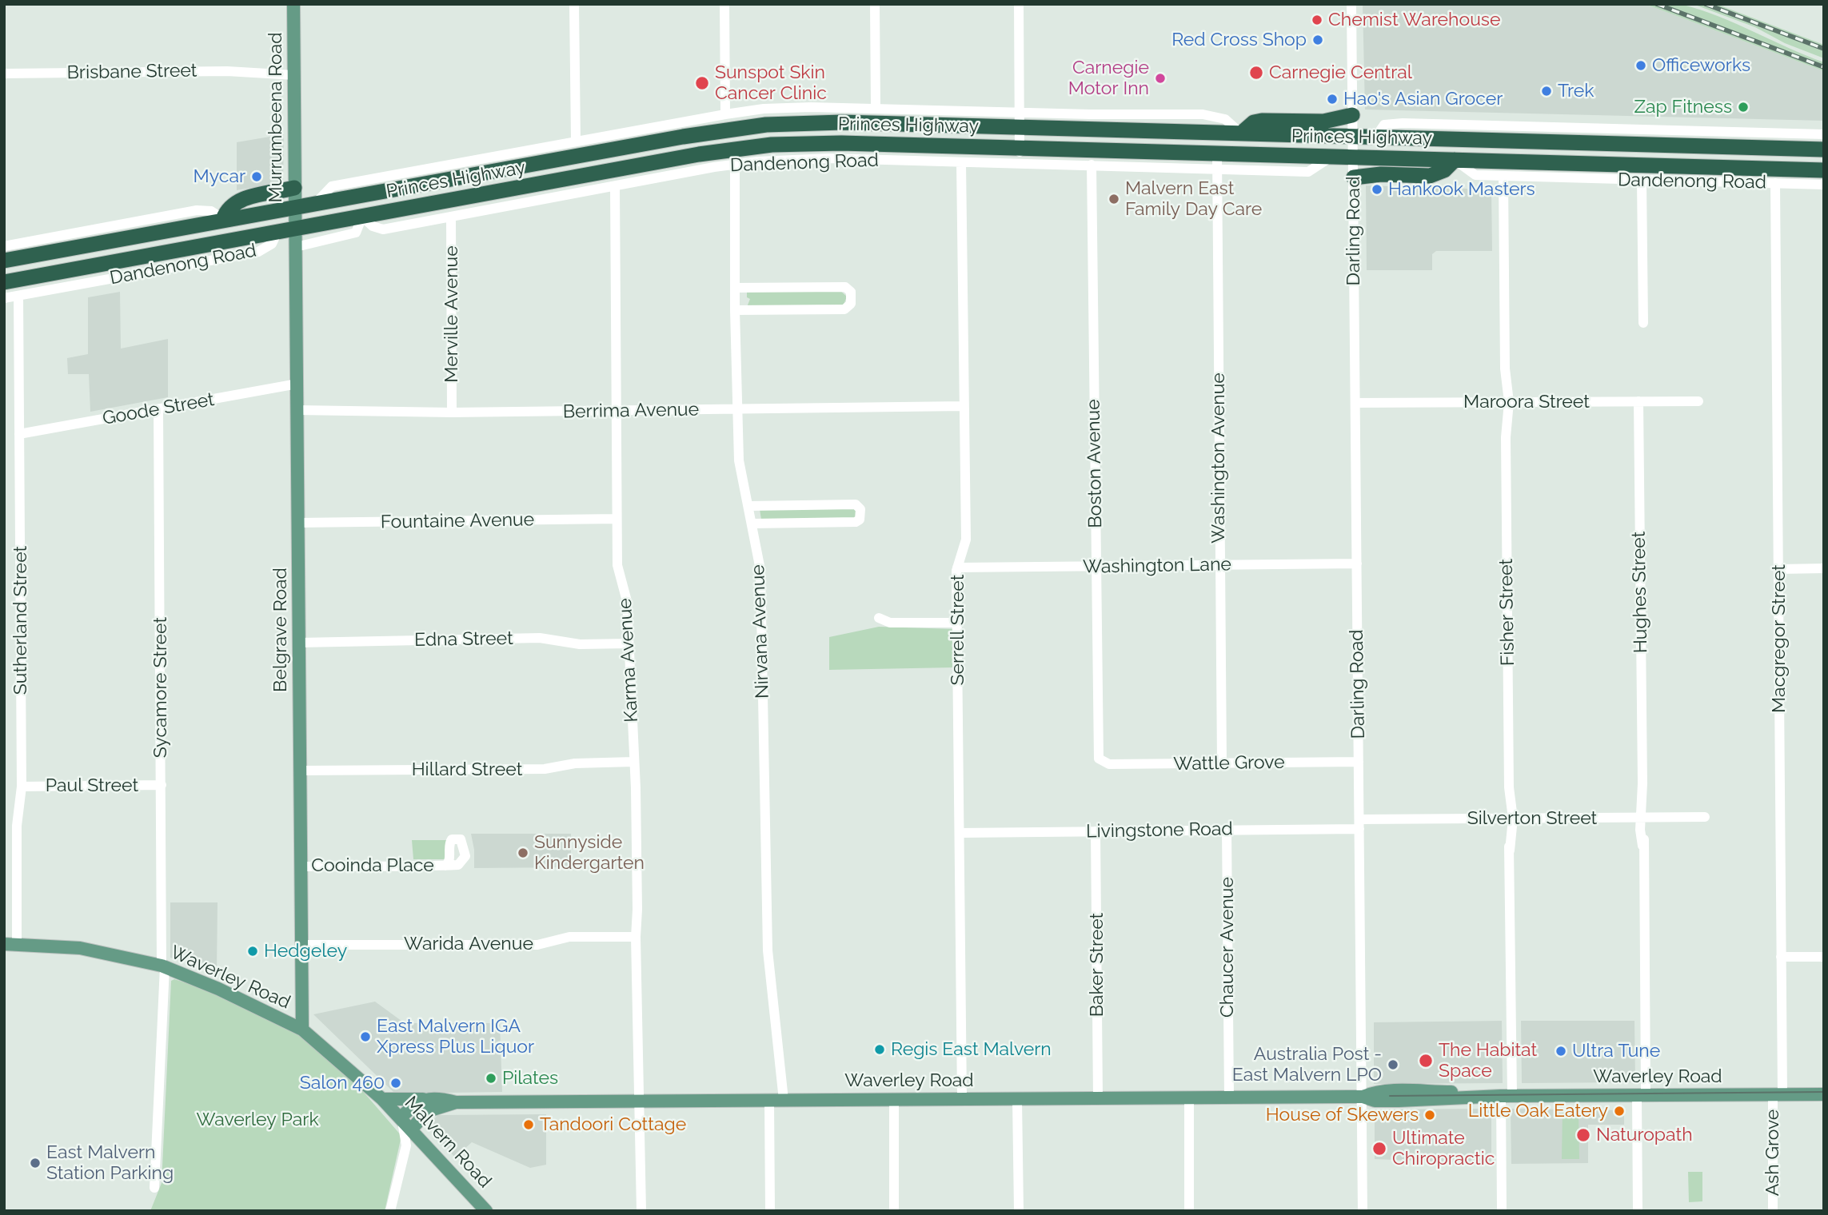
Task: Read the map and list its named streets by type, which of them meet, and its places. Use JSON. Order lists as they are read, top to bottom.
{
  "streets": {
    "highway": ["Princes Highway"],
    "main road": [
      "Murrumbeena Road",
      "Belgrave Road",
      "Waverley Road",
      "Malvern Road"
    ],
    "street": [
      "Brisbane Street",
      "Dandenong Road",
      "Darling Road",
      "Merville Avenue",
      "Maroora Street",
      "Goode Street",
      "Berrima Avenue",
      "Washington Avenue",
      "Boston Avenue",
      "Fountaine Avenue",
      "Washington Lane",
      "Hughes Street",
      "Fisher Street",
      "Sutherland Street",
      "Serrell Street",
      "Nirvana Avenue",
      "Macgregor Street",
      "Edna Street",
      "Karma Avenue",
      "Sycamore Street",
      "Wattle Grove",
      "Hillard Street",
      "Paul Street",
      "Silverton Street",
      "Livingstone Road",
      "Cooinda Place",
      "Warida Avenue",
      "Chaucer Avenue",
      "Baker Street",
      "Ash Grove"
    ]
  },
  "crossings": [
    ["Brisbane Street", "Murrumbeena Road"],
    ["Murrumbeena Road", "Princes Highway"],
    ["Murrumbeena Road", "Belgrave Road"],
    ["Princes Highway", "Dandenong Road"],
    ["Princes Highway", "Darling Road"],
    ["Princes Highway", "Washington Avenue"],
    ["Princes Highway", "Belgrave Road"],
    ["Dandenong Road", "Merville Avenue"],
    ["Dandenong Road", "Washington Avenue"],
    ["Dandenong Road", "Boston Avenue"],
    ["Dandenong Road", "Fisher Street"],
    ["Dandenong Road", "Serrell Street"],
    ["Dandenong Road", "Nirvana Avenue"],
    ["Dandenong Road", "Macgregor Street"],
    ["Dandenong Road", "Karma Avenue"],
    ["Darling Road", "Maroora Street"],
    ["Darling Road", "Washington Lane"],
    ["Darling Road", "Wattle Grove"],
    ["Darling Road", "Silverton Street"],
    ["Darling Road", "Livingstone Road"],
    ["Darling Road", "Waverley Road"],
    ["Merville Avenue", "Berrima Avenue"],
    ["Maroora Street", "Hughes Street"],
    ["Maroora Street", "Fisher Street"],
    ["Goode Street", "Sutherland Street"],
    ["Goode Street", "Belgrave Road"],
    ["Goode Street", "Sycamore Street"],
    ["Berrima Avenue", "Belgrave Road"],
    ["Berrima Avenue", "Serrell Street"],
    ["Berrima Avenue", "Nirvana Avenue"],
    ["Berrima Avenue", "Karma Avenue"],
    ["Washington Avenue", "Washington Lane"],
    ["Washington Avenue", "Wattle Grove"],
    ["Boston Avenue", "Washington Lane"],
    ["Boston Avenue", "Wattle Grove"],
    ["Fountaine Avenue", "Belgrave Road"],
    ["Fountaine Avenue", "Karma Avenue"],
    ["Washington Lane", "Serrell Street"],
    ["Hughes Street", "Silverton Street"],
    ["Hughes Street", "Waverley Road"],
    ["Fisher Street", "Silverton Street"],
    ["Fisher Street", "Waverley Road"],
    ["Sutherland Street", "Paul Street"],
    ["Sutherland Street", "Waverley Road"],
    ["Belgrave Road", "Edna Street"],
    ["Belgrave Road", "Hillard Street"],
    ["Belgrave Road", "Cooinda Place"],
    ["Belgrave Road", "Warida Avenue"],
    ["Belgrave Road", "Waverley Road"],
    ["Serrell Street", "Livingstone Road"],
    ["Serrell Street", "Waverley Road"],
    ["Nirvana Avenue", "Waverley Road"],
    ["Macgregor Street", "Waverley Road"],
    ["Macgregor Street", "Ash Grove"],
    ["Edna Street", "Karma Avenue"],
    ["Karma Avenue", "Hillard Street"],
    ["Karma Avenue", "Warida Avenue"],
    ["Karma Avenue", "Waverley Road"],
    ["Sycamore Street", "Paul Street"],
    ["Sycamore Street", "Waverley Road"],
    ["Silverton Street", "Livingstone Road"],
    ["Livingstone Road", "Chaucer Avenue"],
    ["Livingstone Road", "Baker Street"],
    ["Chaucer Avenue", "Waverley Road"],
    ["Baker Street", "Waverley Road"],
    ["Waverley Road", "Malvern Road"],
    ["Waverley Road", "Ash Grove"]
  ],
  "parks": ["Waverley Park"],
  "places": [
    "Chemist Warehouse",
    "Red Cross Shop",
    "Officeworks",
    "Carnegie Central",
    "Carnegie Motor Inn",
    "Sunspot Skin Cancer Clinic",
    "Trek",
    "Hao's Asian Grocer",
    "Zap Fitness",
    "Mycar",
    "Hankook Masters",
    "Malvern East Family Day Care",
    "Sunnyside Kindergarten",
    "Hedgeley",
    "East Malvern IGA Xpress Plus Liquor",
    "Regis East Malvern",
    "Ultra Tune",
    "The Habitat Space",
    "Australia Post - East Malvern LPO",
    "Pilates",
    "Salon 460",
    "Little Oak Eatery",
    "House of Skewers",
    "Tandoori Cottage",
    "Naturopath",
    "Ultimate Chiropractic",
    "East Malvern Station Parking"
  ]
}
